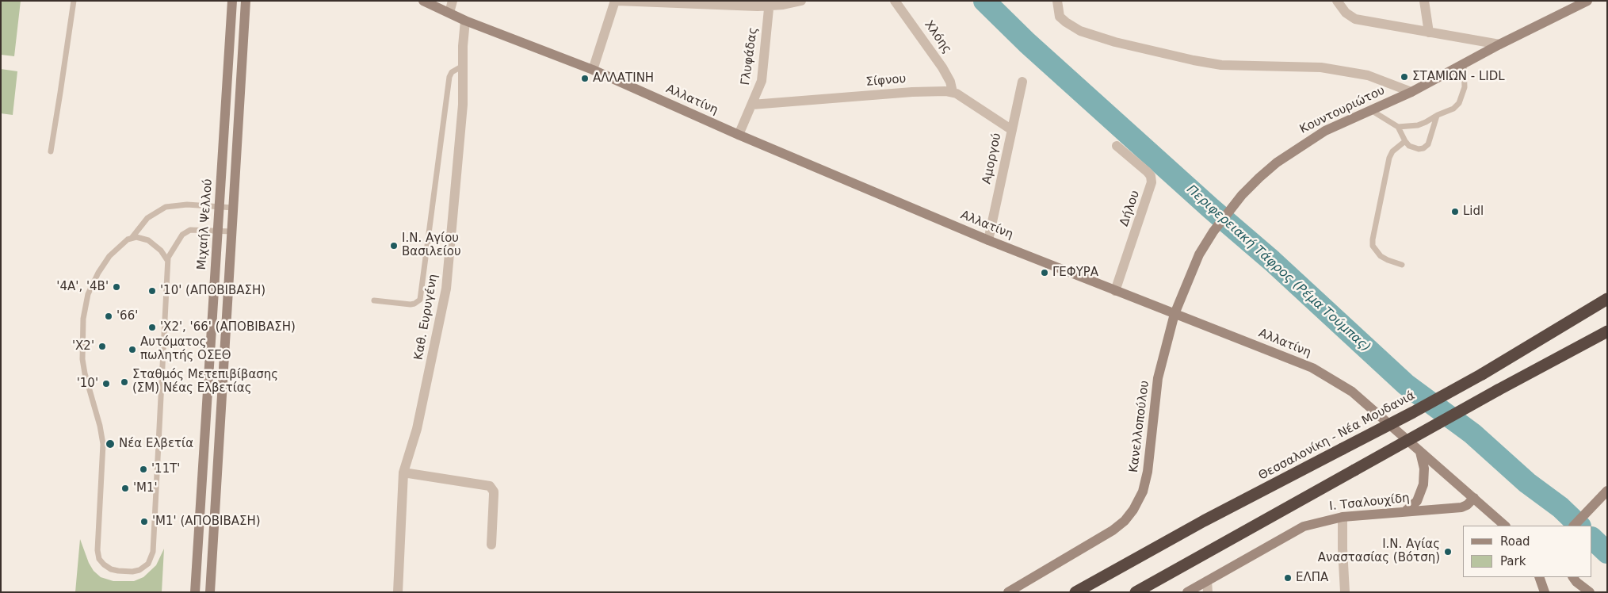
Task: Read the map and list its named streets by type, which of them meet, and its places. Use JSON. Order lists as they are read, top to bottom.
{
  "streets": {
    "highway": ["Θεσσαλονίκη - Νέα Μουδανιά"],
    "main road": [
      "Αλλατίνη",
      "Κουντουριώτου",
      "Μιχαήλ Ψελλού",
      "Κανελλοπούλου",
      "Ι. Τσαλουχίδη"
    ],
    "street": [
      "Χλόης",
      "Γλυφάδας",
      "Σίφνου",
      "Αμοργού",
      "Δήλου",
      "Καθ. Ευρυγένη"
    ]
  },
  "crossings": [
    ["Χλόης", "Σίφνου"],
    ["Γλυφάδας", "Σίφνου"],
    ["Γλυφάδας", "Αλλατίνη"],
    ["Σίφνου", "Αμοργού"],
    ["Αλλατίνη", "Κουντουριώτου"],
    ["Αλλατίνη", "Αμοργού"],
    ["Αλλατίνη", "Δήλου"],
    ["Αλλατίνη", "Καθ. Ευρυγένη"],
    ["Αλλατίνη", "Κανελλοπούλου"],
    ["Αλλατίνη", "Ι. Τσαλουχίδη"],
    ["Κουντουριώτου", "Κανελλοπούλου"]
  ],
  "water": ["Περιφερειακή Τάφρος (Ρέμα Τούμπας)"],
  "places": [
    "ΣΤΑΜΙΩΝ - LIDL",
    "ΑΛΛΑΤΙΝΗ",
    "Lidl",
    "Ι.Ν. Αγίου Βασιλείου",
    "ΓΕΦΥΡΑ",
    "'4Α', '4Β'",
    "'10' (ΑΠΟΒΙΒΑΣΗ)",
    "'66'",
    "'Χ2', '66' (ΑΠΟΒΙΒΑΣΗ)",
    "'Χ2'",
    "Αυτόματος πωλητής ΟΣΕΘ",
    "Σταθμός Μετεπιβίβασης (ΣΜ) Νέας Ελβετίας",
    "'10'",
    "Νέα Ελβετία",
    "'11Τ'",
    "'Μ1'",
    "'Μ1' (ΑΠΟΒΙΒΑΣΗ)",
    "Ι.Ν. Αγίας Αναστασίας (Βότση)",
    "ΕΛΠΑ"
  ],
  "legend": ["Road", "Park"]
}
